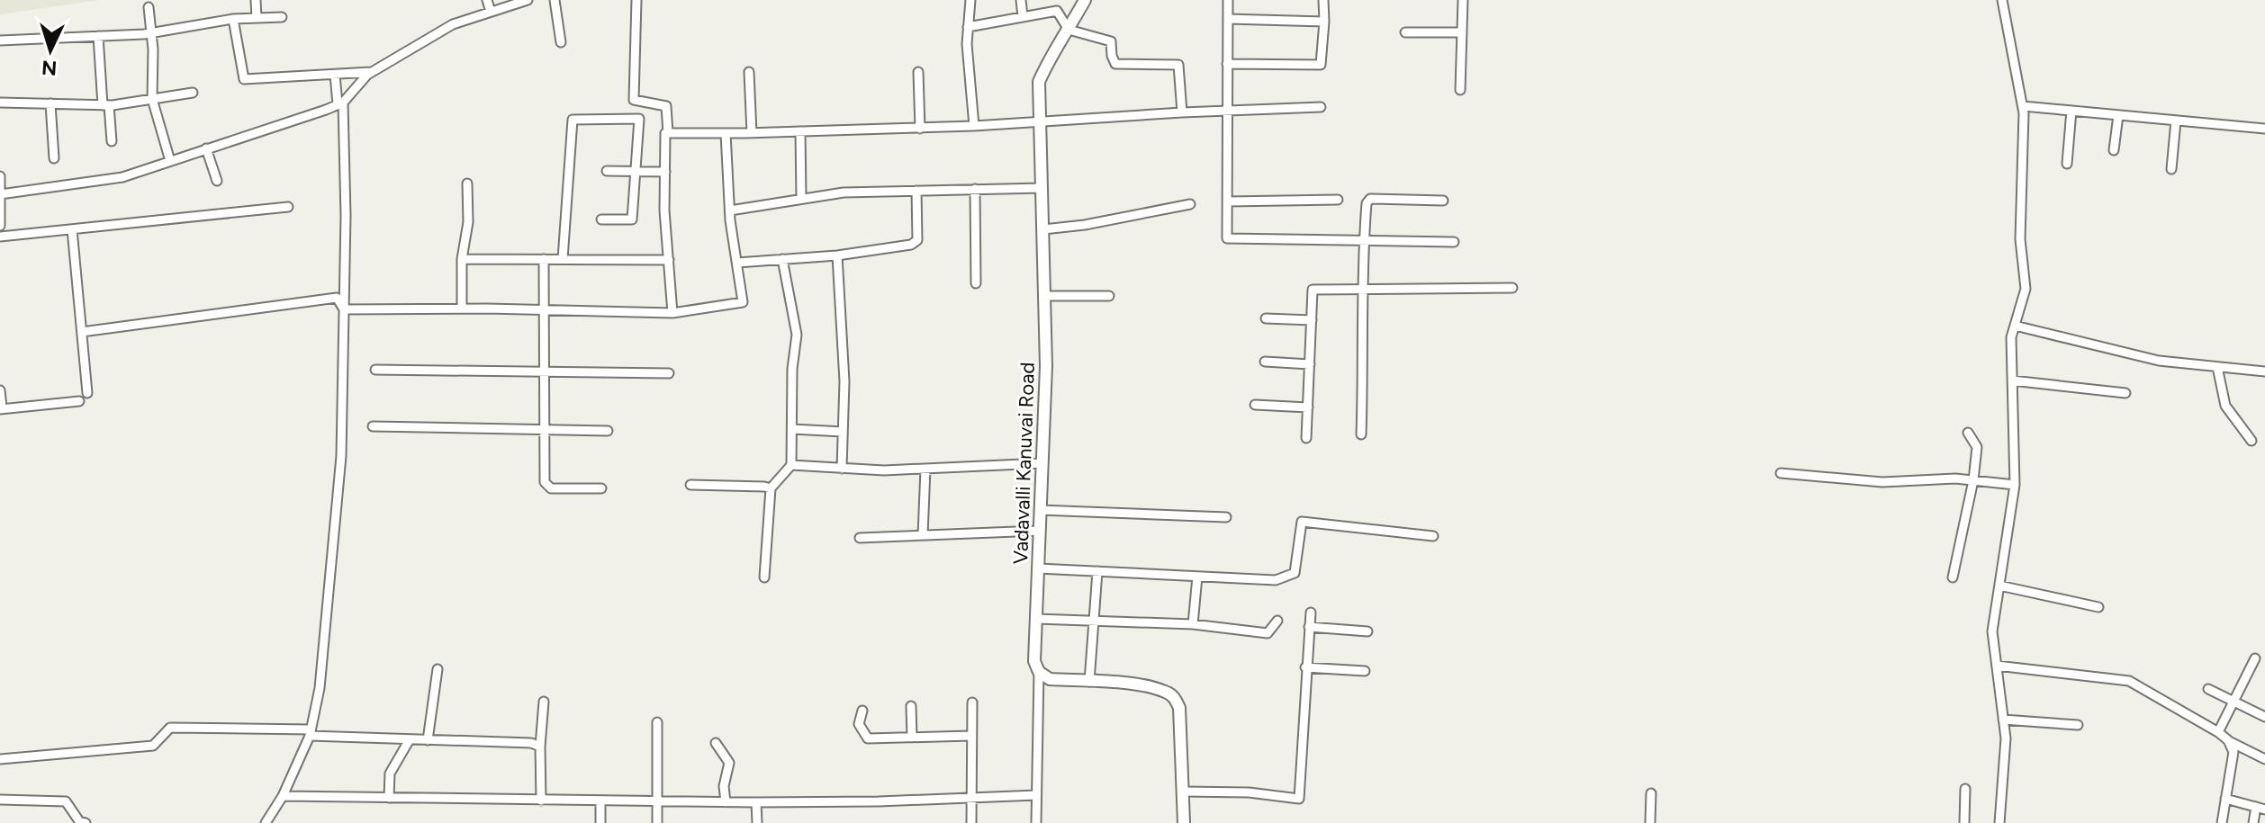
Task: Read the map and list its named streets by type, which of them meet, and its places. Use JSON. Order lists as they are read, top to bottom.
{
  "streets": {
    "street": ["Vadavalli Kanuvai Road"]
  },
  "north": "bottom"
}
